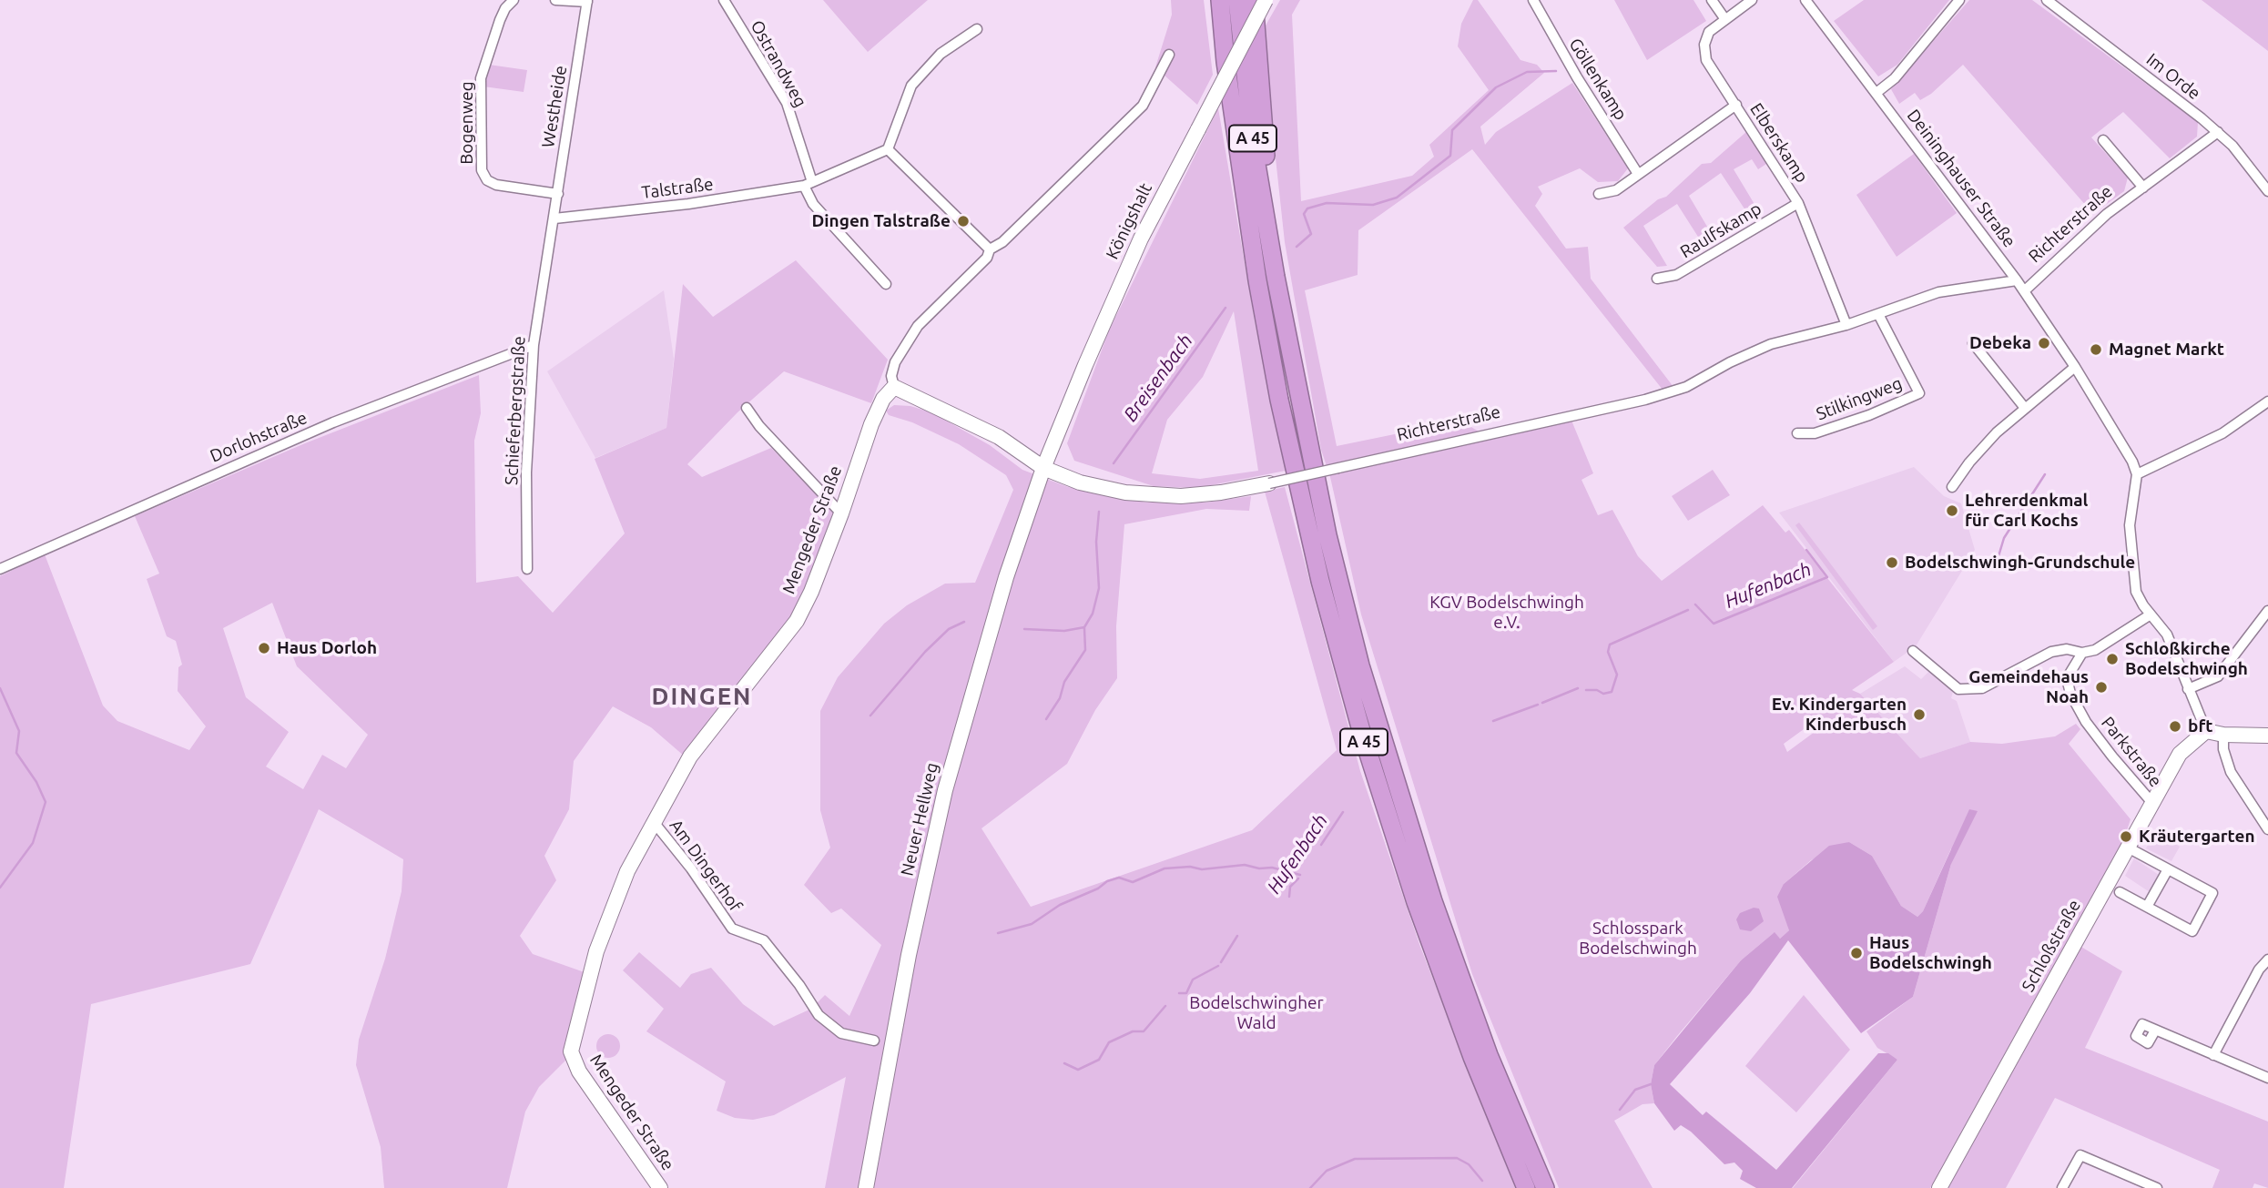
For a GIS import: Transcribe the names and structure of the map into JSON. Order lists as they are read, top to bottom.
{
  "streets": {
    "highway": ["A 45"],
    "street": [
      "Ostrandweg",
      "Im Orde",
      "Göllenkamp",
      "Westheide",
      "Bogenweg",
      "Elberskamp",
      "Deininghauser Straße",
      "Talstraße",
      "Königshalt",
      "Richterstraße",
      "Raulfskamp",
      "Stilkingweg",
      "Schieferbergstraße",
      "Dorlohstraße",
      "Mengeder Straße",
      "Parkstraße",
      "Neuer Hellweg",
      "Am Dingerhof",
      "Schloßstraße"
    ]
  },
  "crossings": [
    ["Ostrandweg", "Talstraße"],
    ["Im Orde", "Richterstraße"],
    ["Westheide", "Bogenweg"],
    ["Westheide", "Talstraße"],
    ["Westheide", "Schieferbergstraße"],
    ["Elberskamp", "Richterstraße"],
    ["Elberskamp", "Raulfskamp"],
    ["Deininghauser Straße", "Richterstraße"],
    ["Talstraße", "Schieferbergstraße"],
    ["Königshalt", "Richterstraße"],
    ["Königshalt", "Neuer Hellweg"],
    ["Richterstraße", "Stilkingweg"],
    ["Richterstraße", "Mengeder Straße"],
    ["Richterstraße", "Neuer Hellweg"],
    ["Schieferbergstraße", "Dorlohstraße"],
    ["Mengeder Straße", "Am Dingerhof"],
    ["Parkstraße", "Schloßstraße"]
  ],
  "districts": ["DINGEN"],
  "water": ["Breisenbach", "Hufenbach"],
  "parks": ["KGV Bodelschwingh e.V.", "Schlosspark Bodelschwingh", "Bodelschwingher Wald"],
  "places": [
    "Dingen Talstraße",
    "Debeka",
    "Magnet Markt",
    "Lehrerdenkmal für Carl Kochs",
    "Bodelschwingh-Grundschule",
    "Haus Dorloh",
    "Schloßkirche Bodelschwingh",
    "Gemeindehaus Noah",
    "Ev. Kindergarten Kinderbusch",
    "bft",
    "Kräutergarten",
    "Haus Bodelschwingh"
  ]
}
